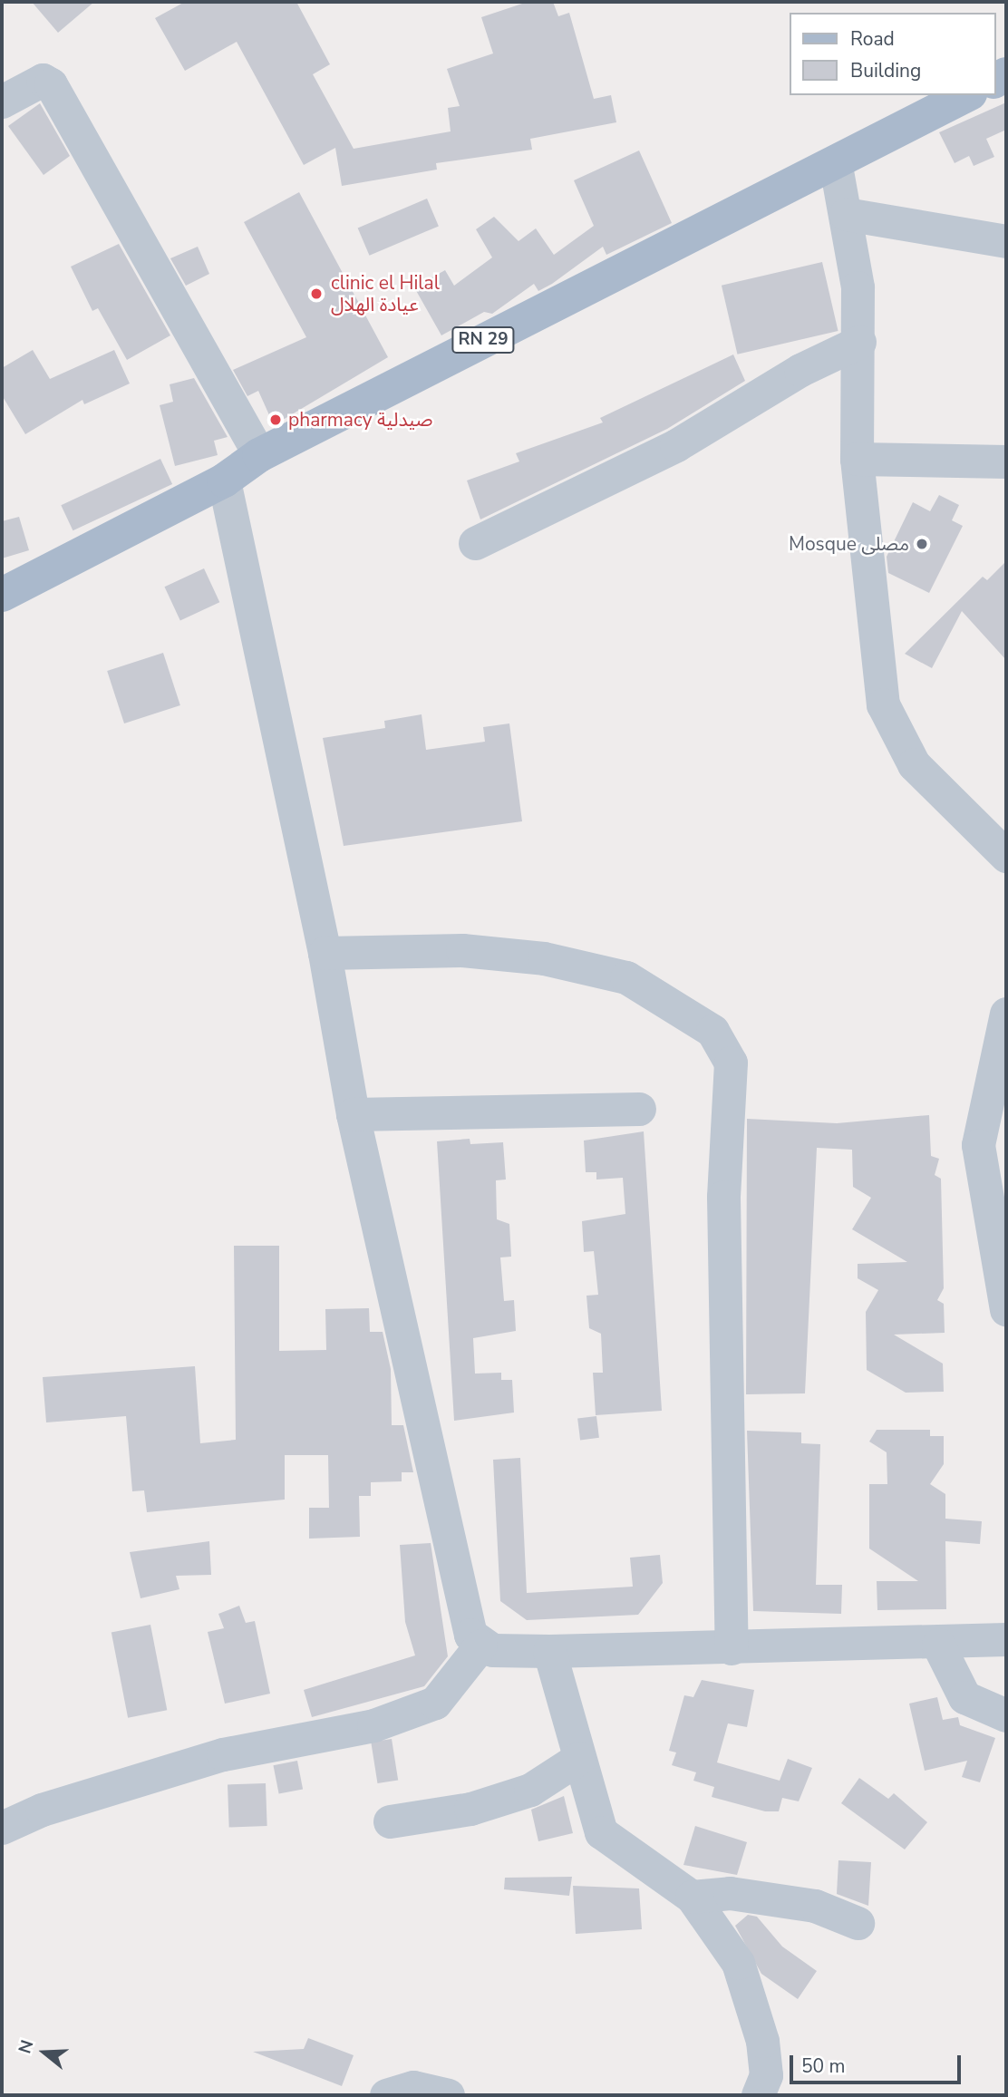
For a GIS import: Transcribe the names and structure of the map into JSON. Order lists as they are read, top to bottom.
{
  "streets": {
    "main road": ["RN 29"]
  },
  "places": ["clinic el Hilal عيادة الهلال", "pharmacy صيدلية", "Mosque مصلى"],
  "legend": ["Road", "Building"],
  "scale_bar": "50 m",
  "north": "left"
}
